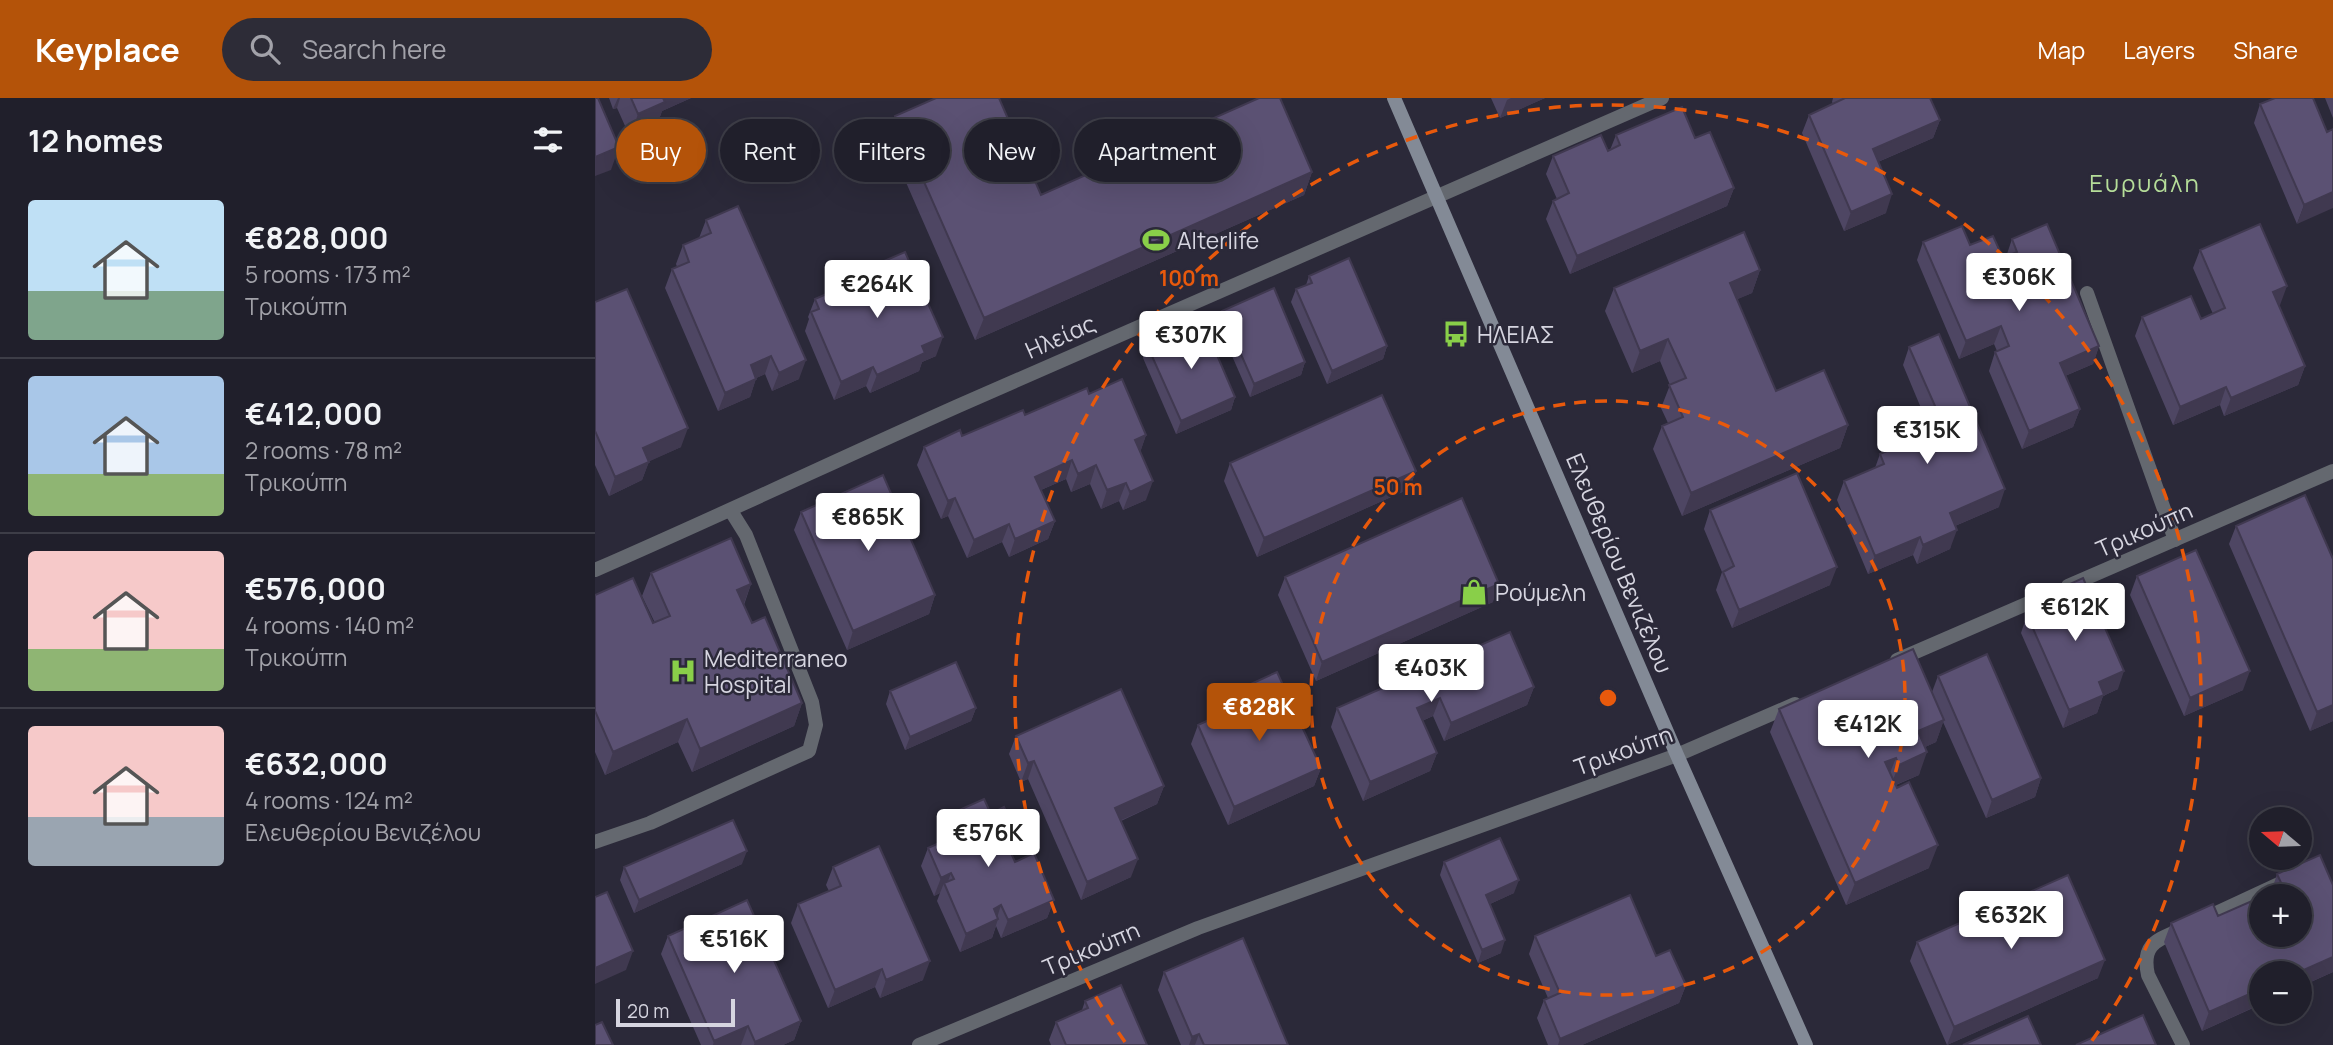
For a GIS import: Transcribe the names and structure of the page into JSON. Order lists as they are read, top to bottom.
{
  "streets": {
    "street": ["Ηλείας", "Τρικούπη", "Ελευθερίου Βενιζέλου"]
  },
  "crossings": [
    ["Ηλείας", "Ελευθερίου Βενιζέλου"],
    ["Τρικούπη", "Ελευθερίου Βενιζέλου"]
  ],
  "districts": ["Ευρυάλη"],
  "places": {
    "sports": ["Alterlife"],
    "bus stop": ["ΗΛΕΙΑΣ"],
    "shop": ["Ρούμελη"],
    "hospital": ["Mediterraneo Hospital"]
  },
  "scale_bar": "20 m",
  "north": "left",
  "page": {
    "header": "Keyplace",
    "search": "Search here",
    "nav": ["Map", "Layers", "Share"],
    "heading": "12 homes",
    "chip": [
      "Buy",
      "Rent",
      "Filters",
      "New",
      "Apartment"
    ],
    "list": [
      {
        "name": "€828,000",
        "note": "5 rooms · 173 m² · Τρικούπη"
      },
      {
        "name": "€412,000",
        "note": "2 rooms · 78 m² · Τρικούπη"
      },
      {
        "name": "€576,000",
        "note": "4 rooms · 140 m² · Τρικούπη"
      },
      {
        "name": "€632,000",
        "note": "4 rooms · 124 m² · Ελευθερίου Βενιζέλου"
      }
    ],
    "price": [
      "€306K",
      "€264K",
      "€307K",
      "€315K",
      "€865K",
      "€612K",
      "€403K",
      "€828K",
      "€412K",
      "€576K",
      "€632K",
      "€516K"
    ],
    "map_buttons": ["+", "−"],
    "scale": "20 m"
  },
  "rings": ["100 m", "50 m"]
}
